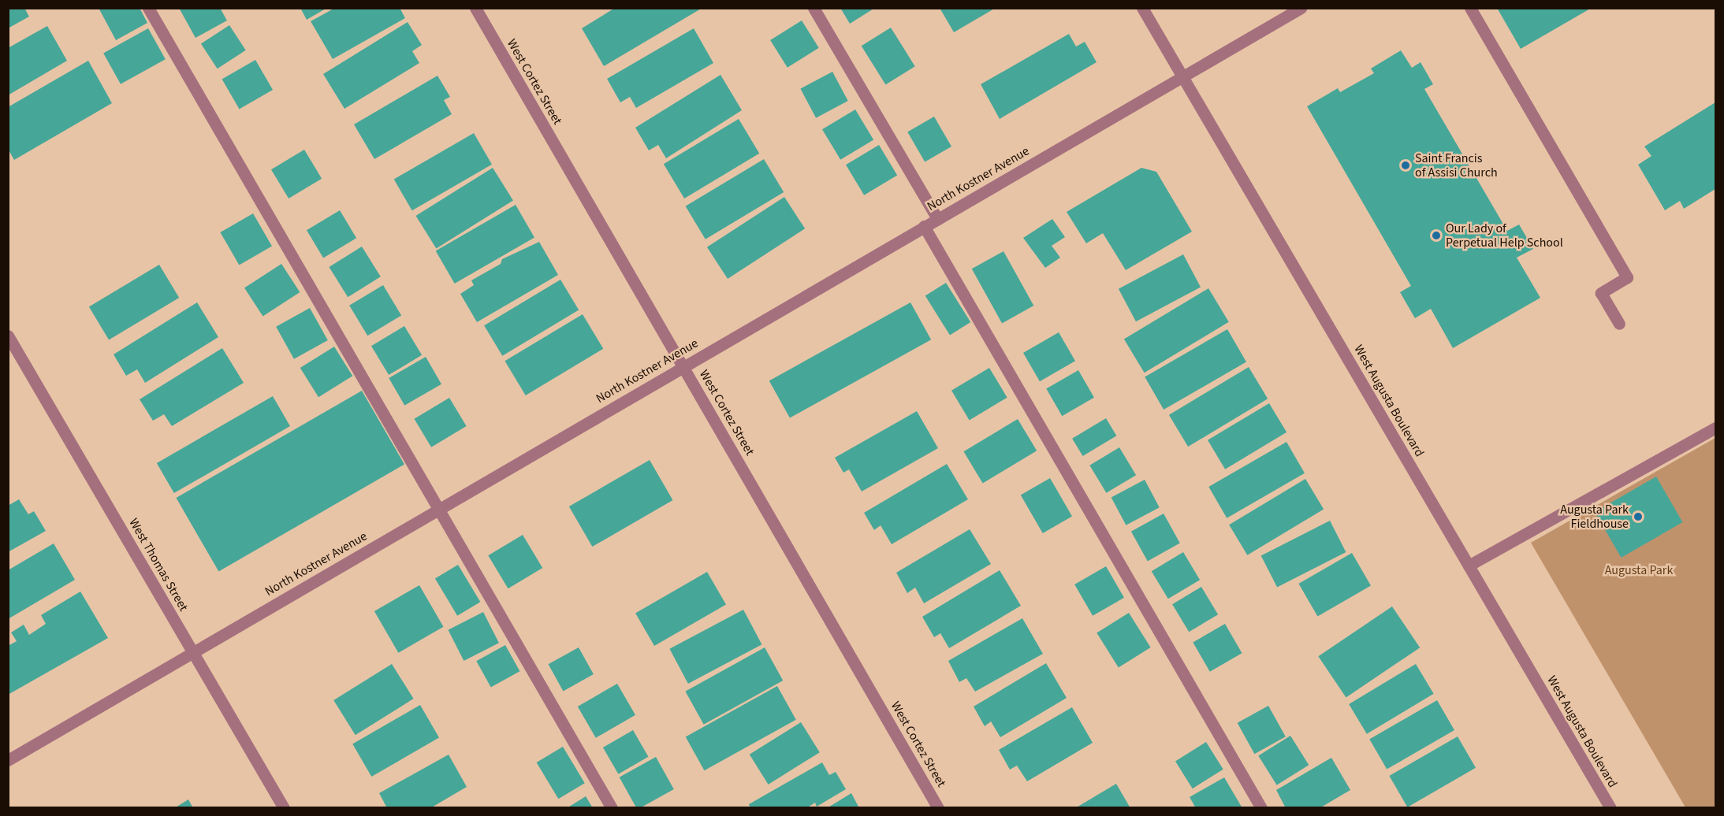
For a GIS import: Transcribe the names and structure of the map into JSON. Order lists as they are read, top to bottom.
{
  "streets": {
    "street": [
      "West Cortez Street",
      "North Kostner Avenue",
      "West Augusta Boulevard",
      "West Thomas Street"
    ]
  },
  "crossings": [
    ["West Cortez Street", "North Kostner Avenue"],
    ["North Kostner Avenue", "West Augusta Boulevard"],
    ["North Kostner Avenue", "West Thomas Street"]
  ],
  "parks": ["Augusta Park"],
  "places": ["Saint Francis of Assisi Church", "Our Lady of Perpetual Help School", "Augusta Park Fieldhouse"]
}
